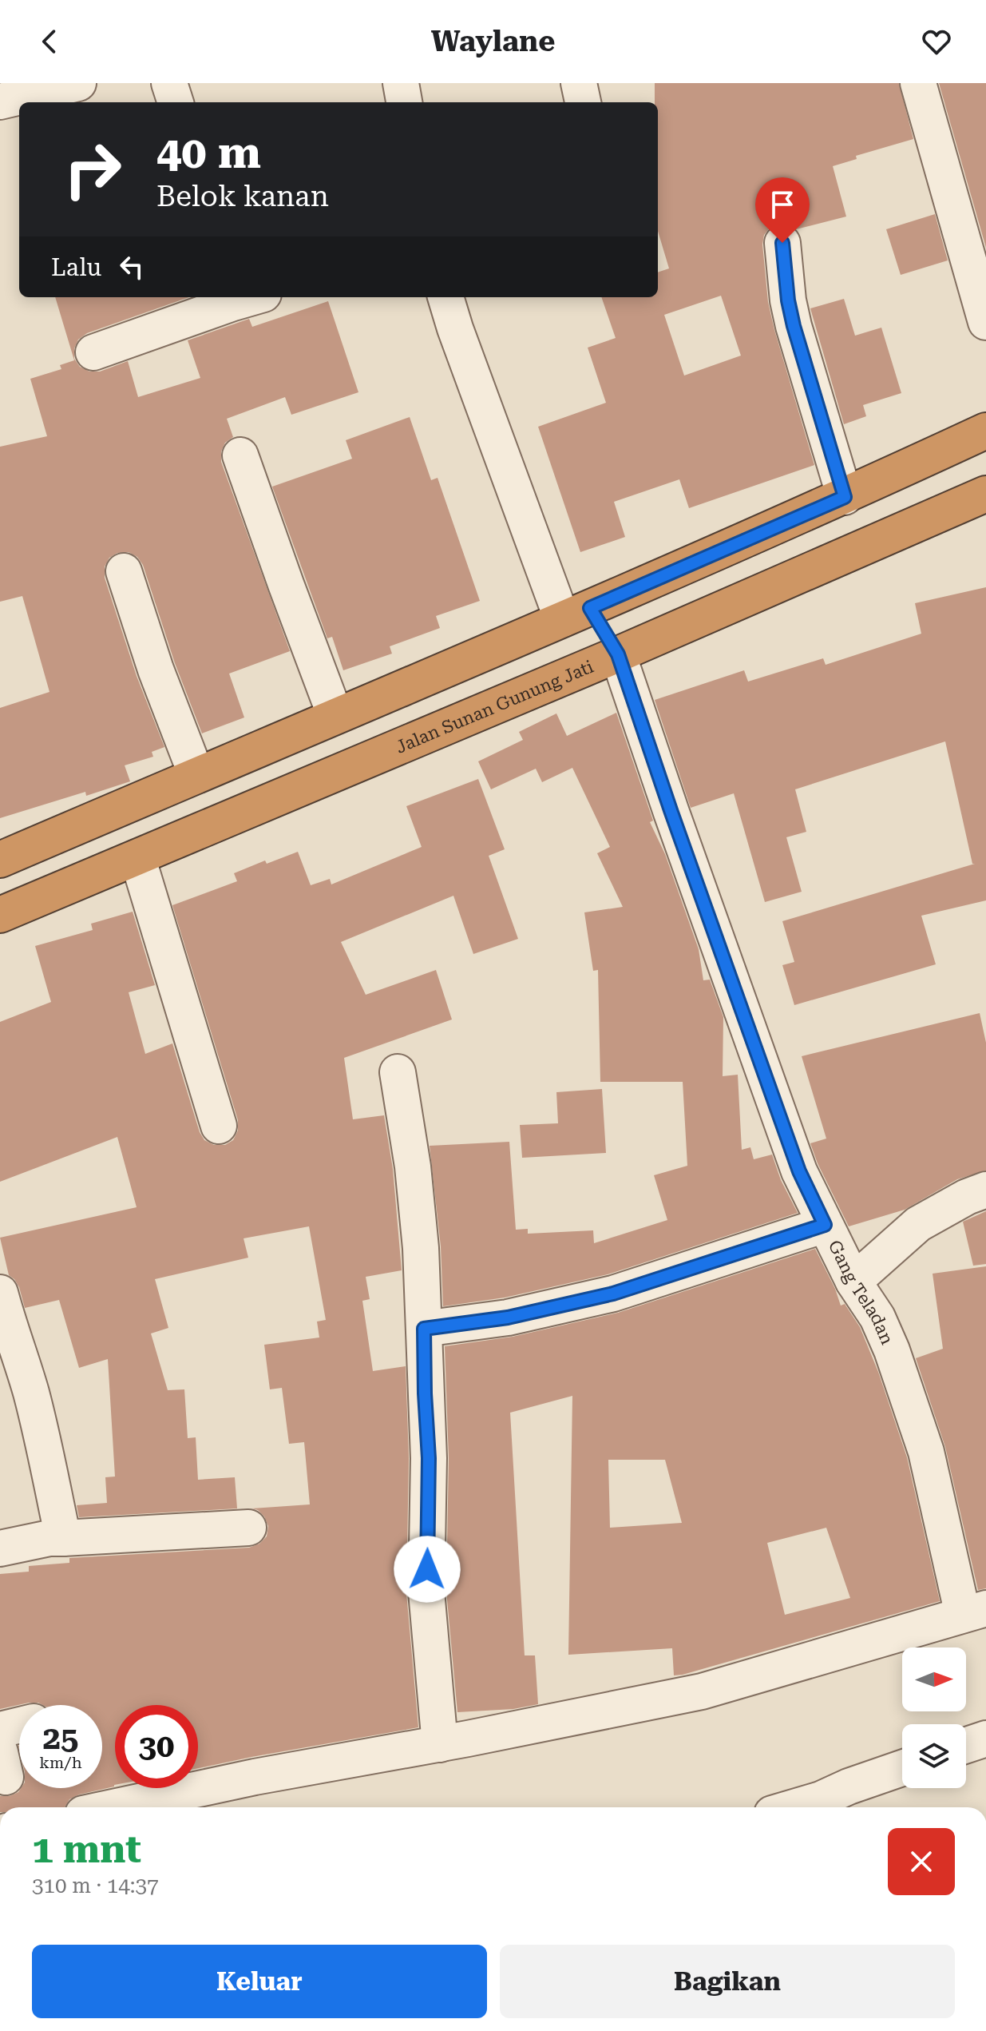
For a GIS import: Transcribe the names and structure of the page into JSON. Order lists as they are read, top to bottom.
{
  "streets": {
    "highway": ["Jalan Sunan Gunung Jati"],
    "street": ["Gang Teladan"]
  },
  "crossings": [
    ["Jalan Sunan Gunung Jati", "Gang Teladan"]
  ],
  "north": "right",
  "page": {
    "header": "Waylane",
    "turn": ["40 m", "Belok kanan"],
    "then": "Lalu",
    "speed": "25 km/h",
    "limit": "30",
    "heading": ["1 mnt", "310 m · 14:37"],
    "buttons": ["Keluar", "Bagikan"]
  }
}
